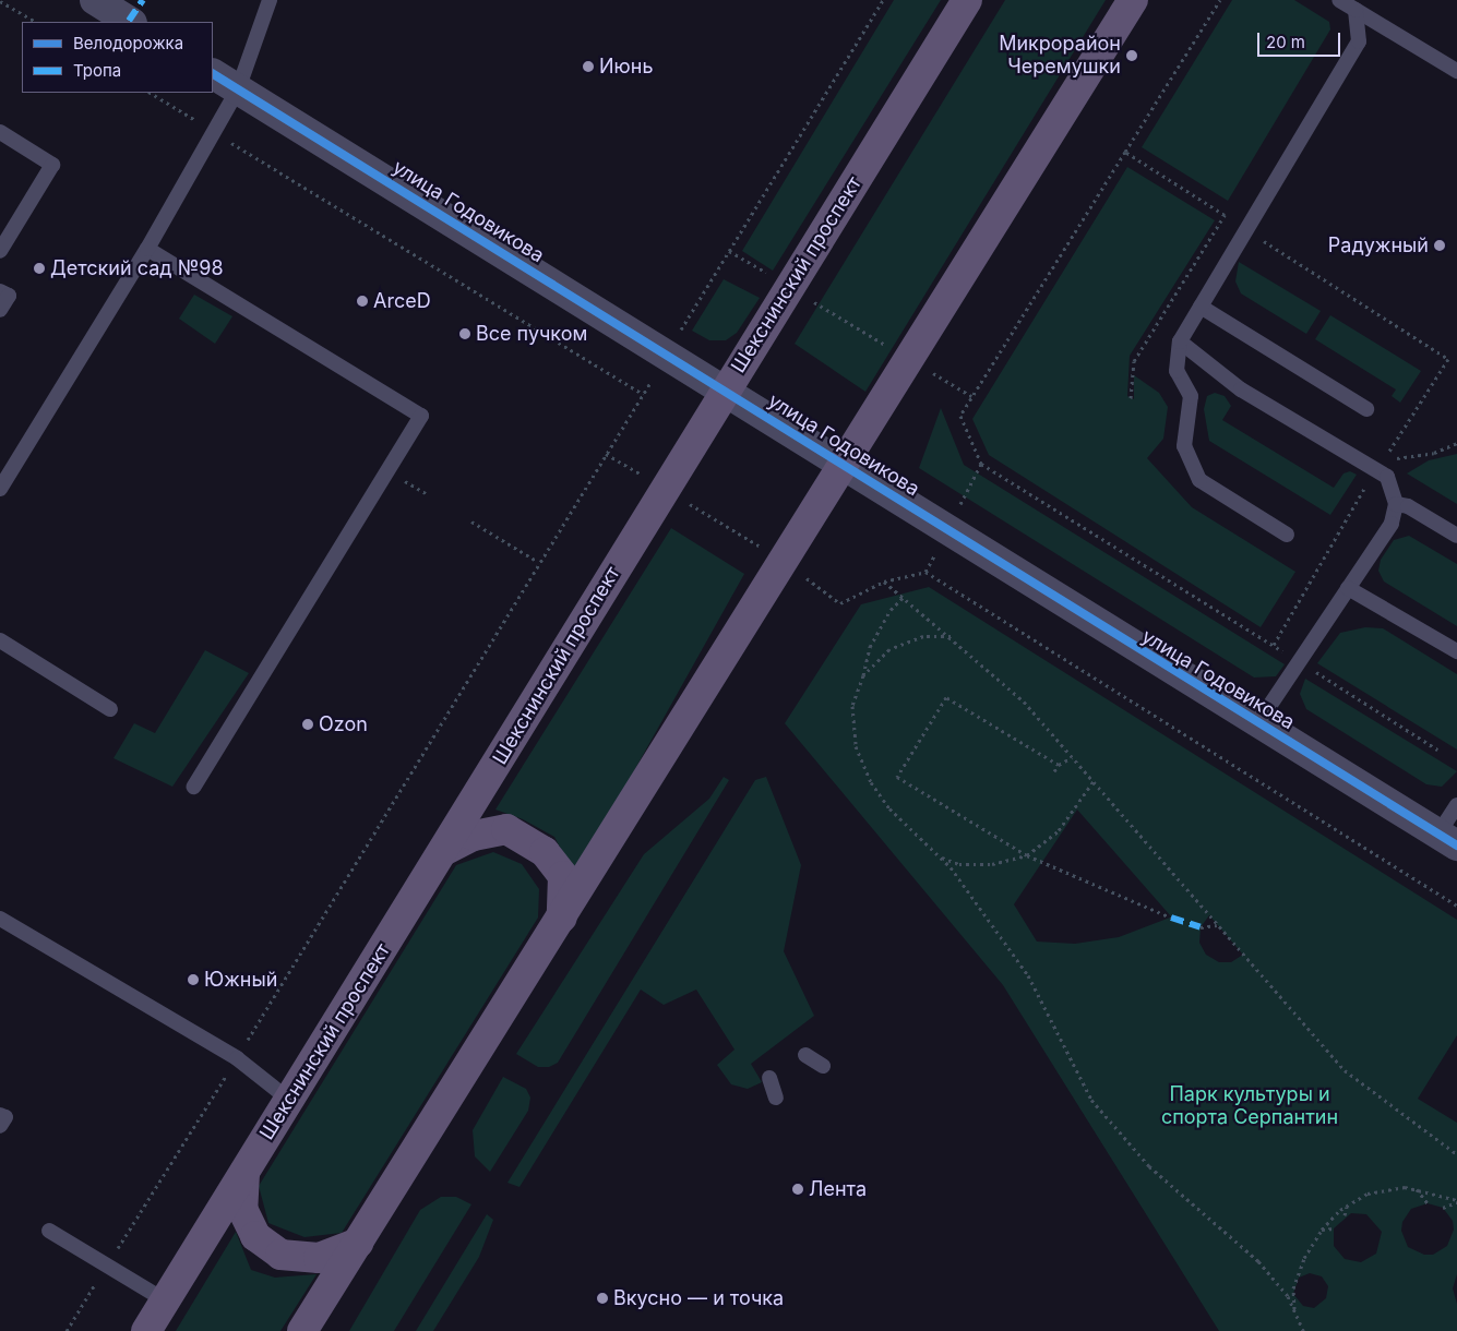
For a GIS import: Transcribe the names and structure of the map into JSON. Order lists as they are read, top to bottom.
{
  "streets": {
    "main road": ["Шекснинский проспект"],
    "street": ["улица Годовикова"]
  },
  "crossings": [
    ["улица Годовикова", "Шекснинский проспект"]
  ],
  "parks": ["Парк культуры и спорта Серпантин"],
  "places": [
    "Микрорайон Черемушки",
    "Июнь",
    "Радужный",
    "Детский сад №98",
    "ArceD",
    "Все пучком",
    "Ozon",
    "Южный",
    "Лента",
    "Вкусно — и точка"
  ],
  "legend": ["Велодорожка", "Тропа"],
  "scale_bar": "20 m"
}
